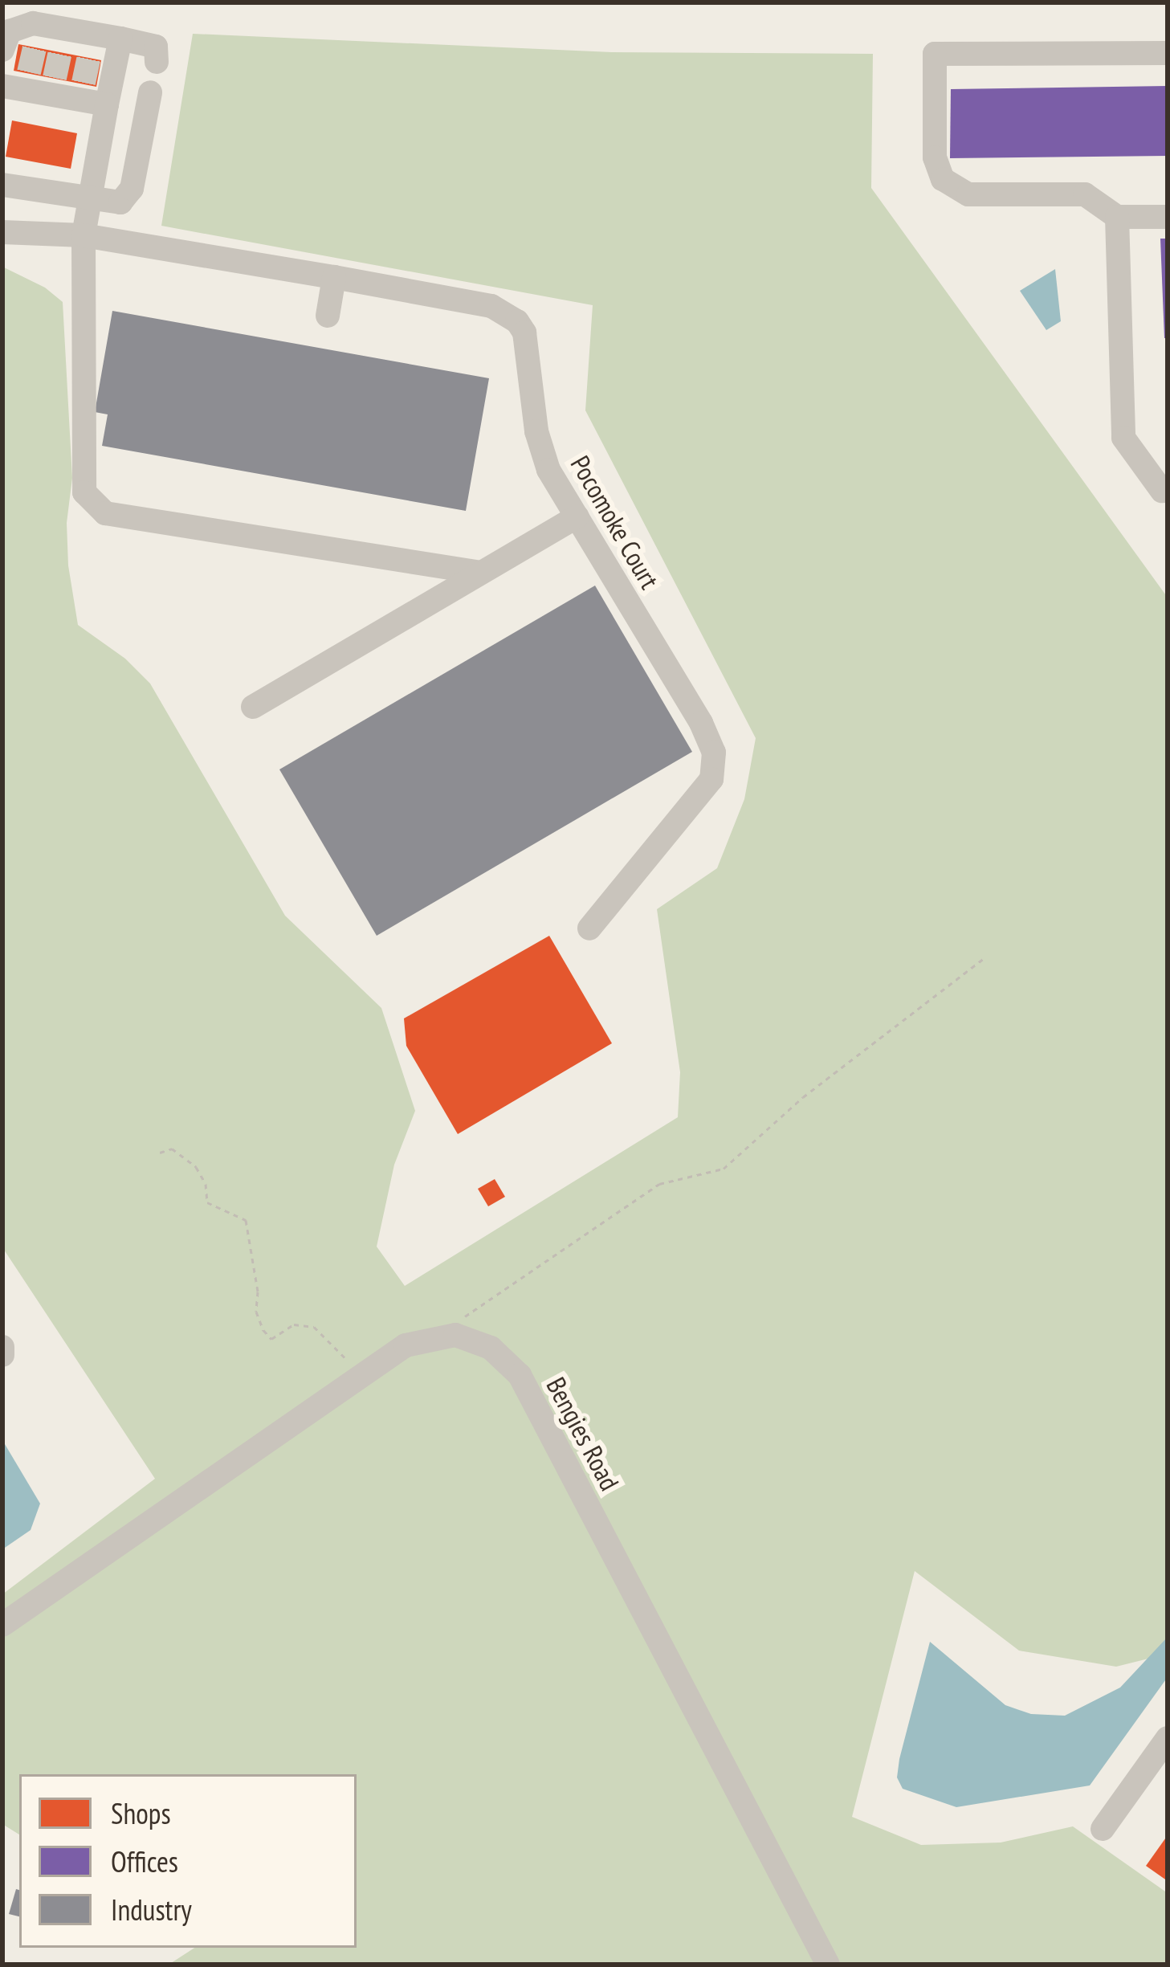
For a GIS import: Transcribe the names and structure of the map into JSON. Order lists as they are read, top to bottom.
{
  "streets": {
    "street": ["Pocomoke Court", "Bengies Road"]
  },
  "legend": ["Shops", "Offices", "Industry"]
}
